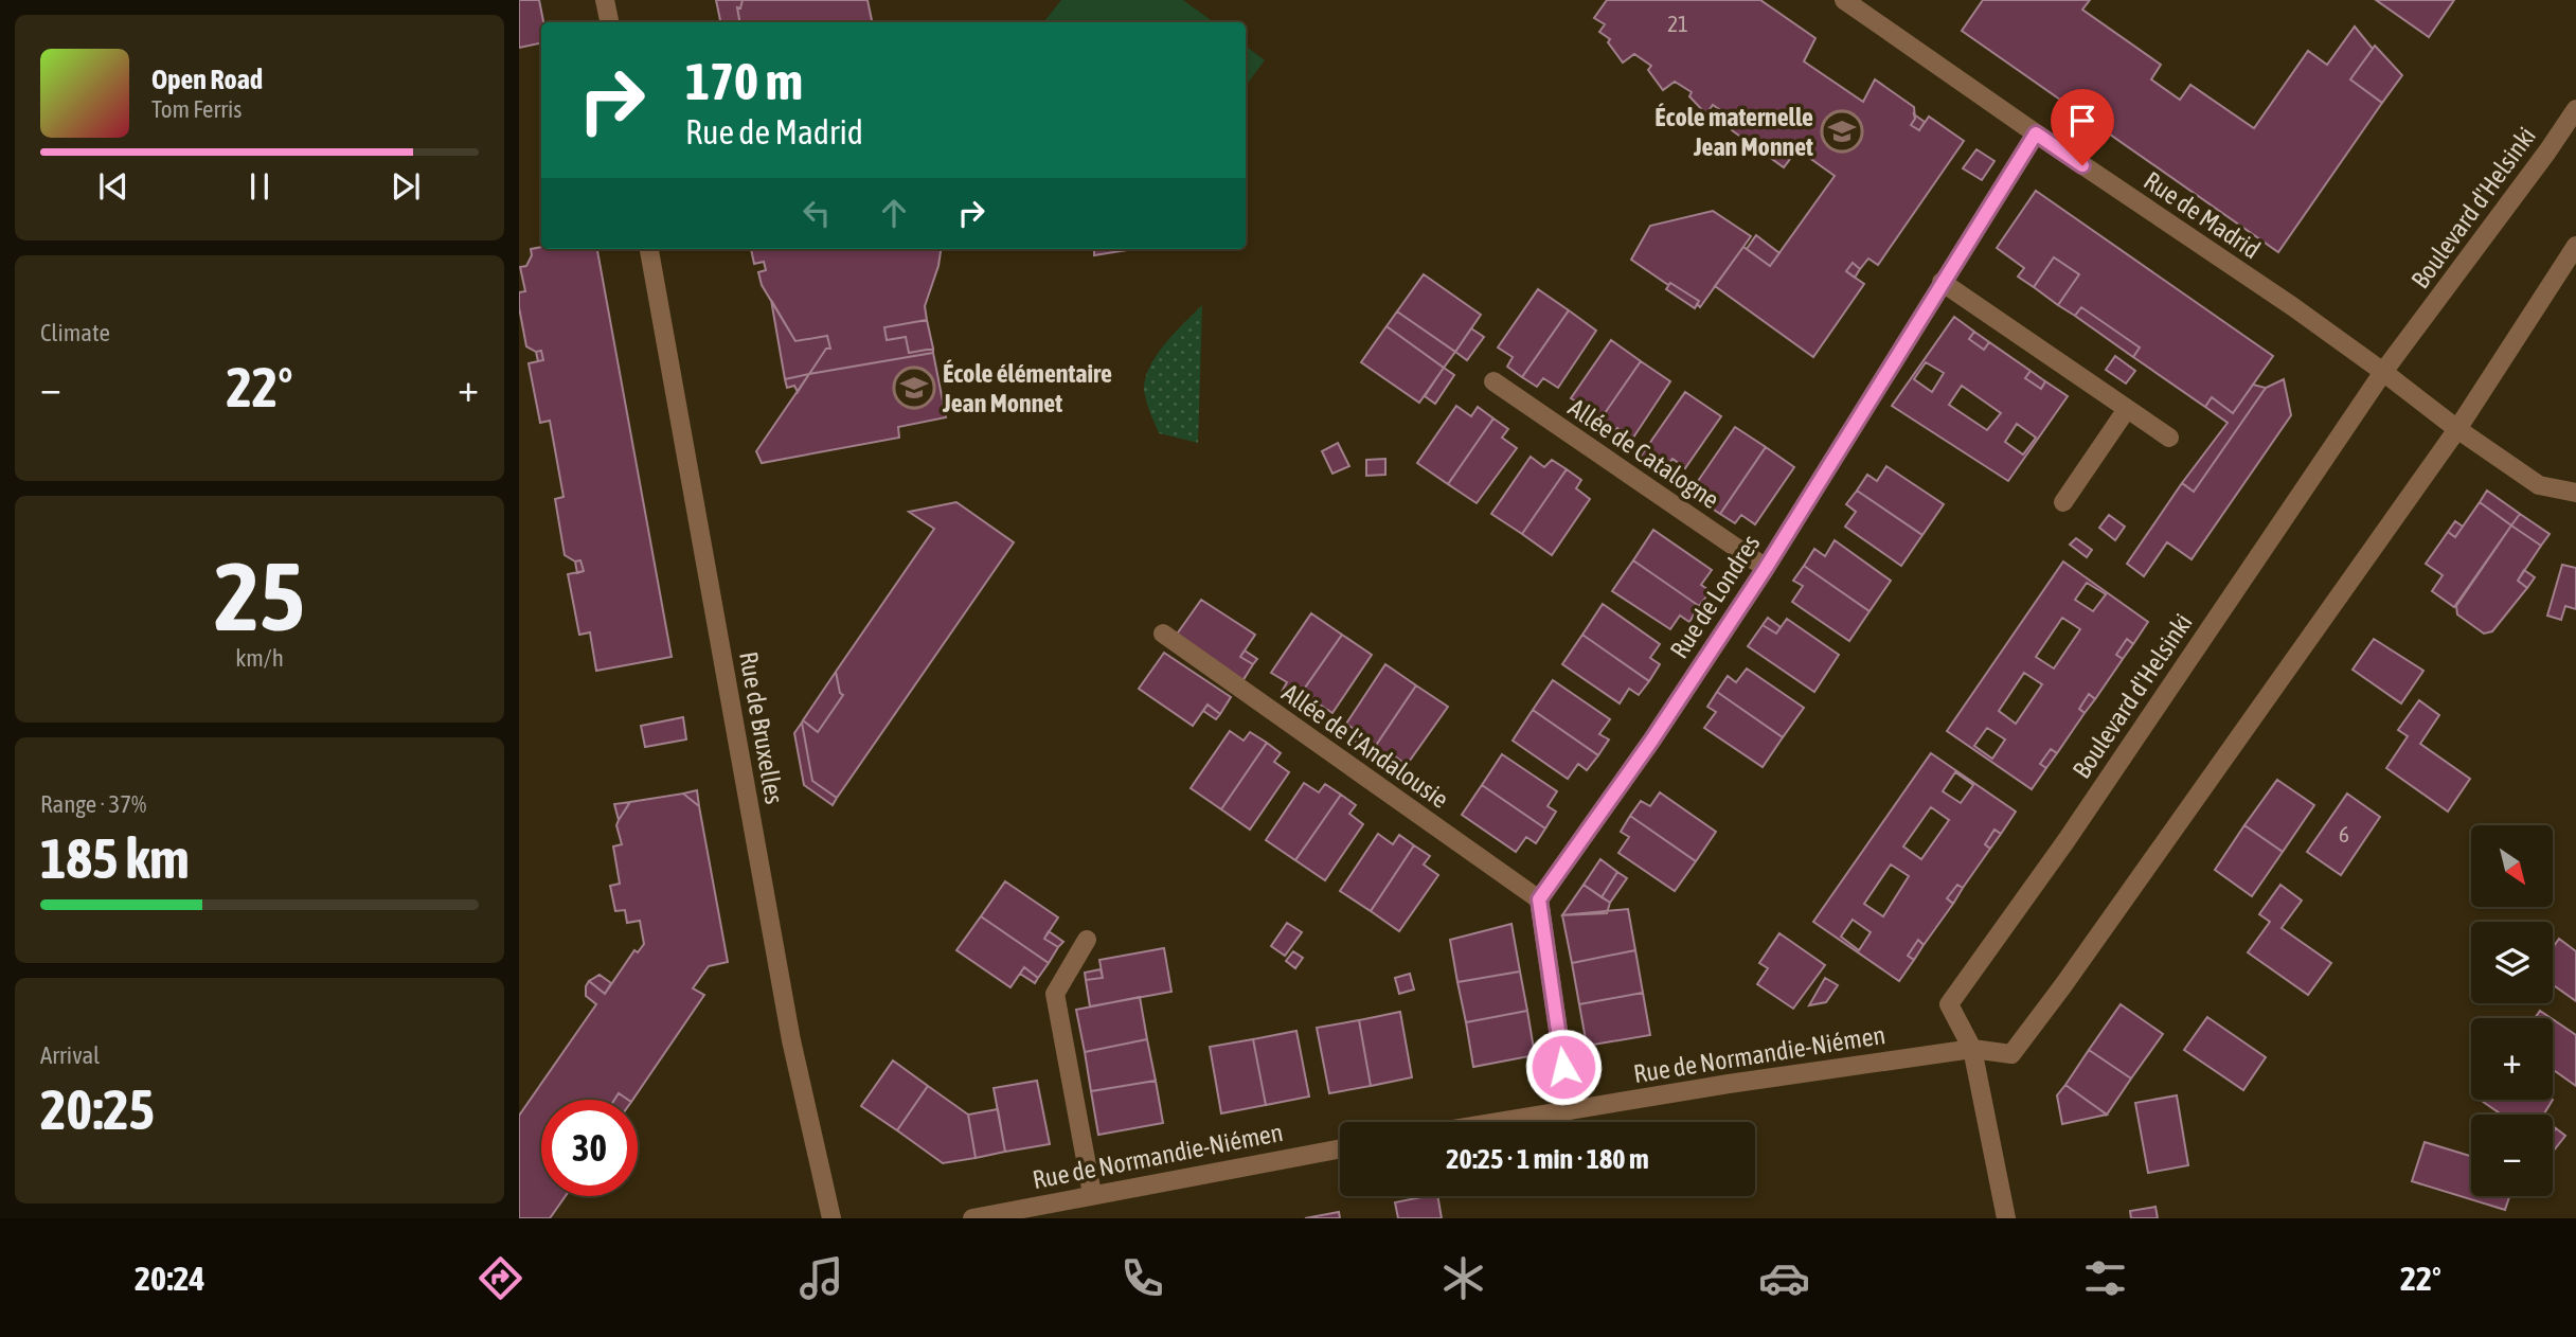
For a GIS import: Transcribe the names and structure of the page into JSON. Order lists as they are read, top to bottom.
{
  "streets": {
    "street": [
      "Boulevard d'Helsinki",
      "Rue de Madrid",
      "Allée de Catalogne",
      "Rue de Londres",
      "Rue de Bruxelles",
      "Allée de l'Andalousie",
      "Rue de Normandie-Niémen"
    ]
  },
  "crossings": [
    ["Boulevard d'Helsinki", "Rue de Madrid"],
    ["Boulevard d'Helsinki", "Rue de Normandie-Niémen"],
    ["Rue de Madrid", "Rue de Londres"],
    ["Allée de Catalogne", "Rue de Londres"],
    ["Rue de Londres", "Allée de l'Andalousie"]
  ],
  "places": {
    "school or university": ["École maternelle Jean Monnet", "École élémentaire Jean Monnet"]
  },
  "house_numbers": ["21", "6"],
  "north": "bottom right",
  "page": {
    "turn": ["170 m", "Rue de Madrid"],
    "song": ["Open Road", "Tom Ferris"],
    "tile": [
      "Climate",
      ["25", "km/h"],
      ["Range · 37%", "185 km"],
      ["Arrival", "20:25"]
    ],
    "heat": ["−", "22°", "+"],
    "map_buttons": ["+", "−"],
    "limit": "30",
    "trip": "20:25 · 1 min · 180 m",
    "tabs": ["20:24", "22°"]
  }
}
